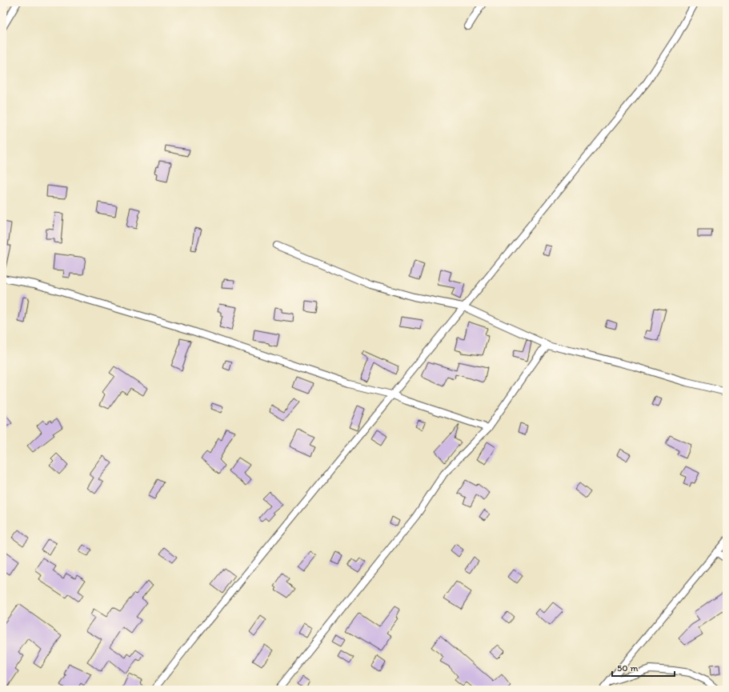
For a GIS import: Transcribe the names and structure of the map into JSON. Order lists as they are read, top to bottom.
{
  "scale_bar": "50 m"
}
